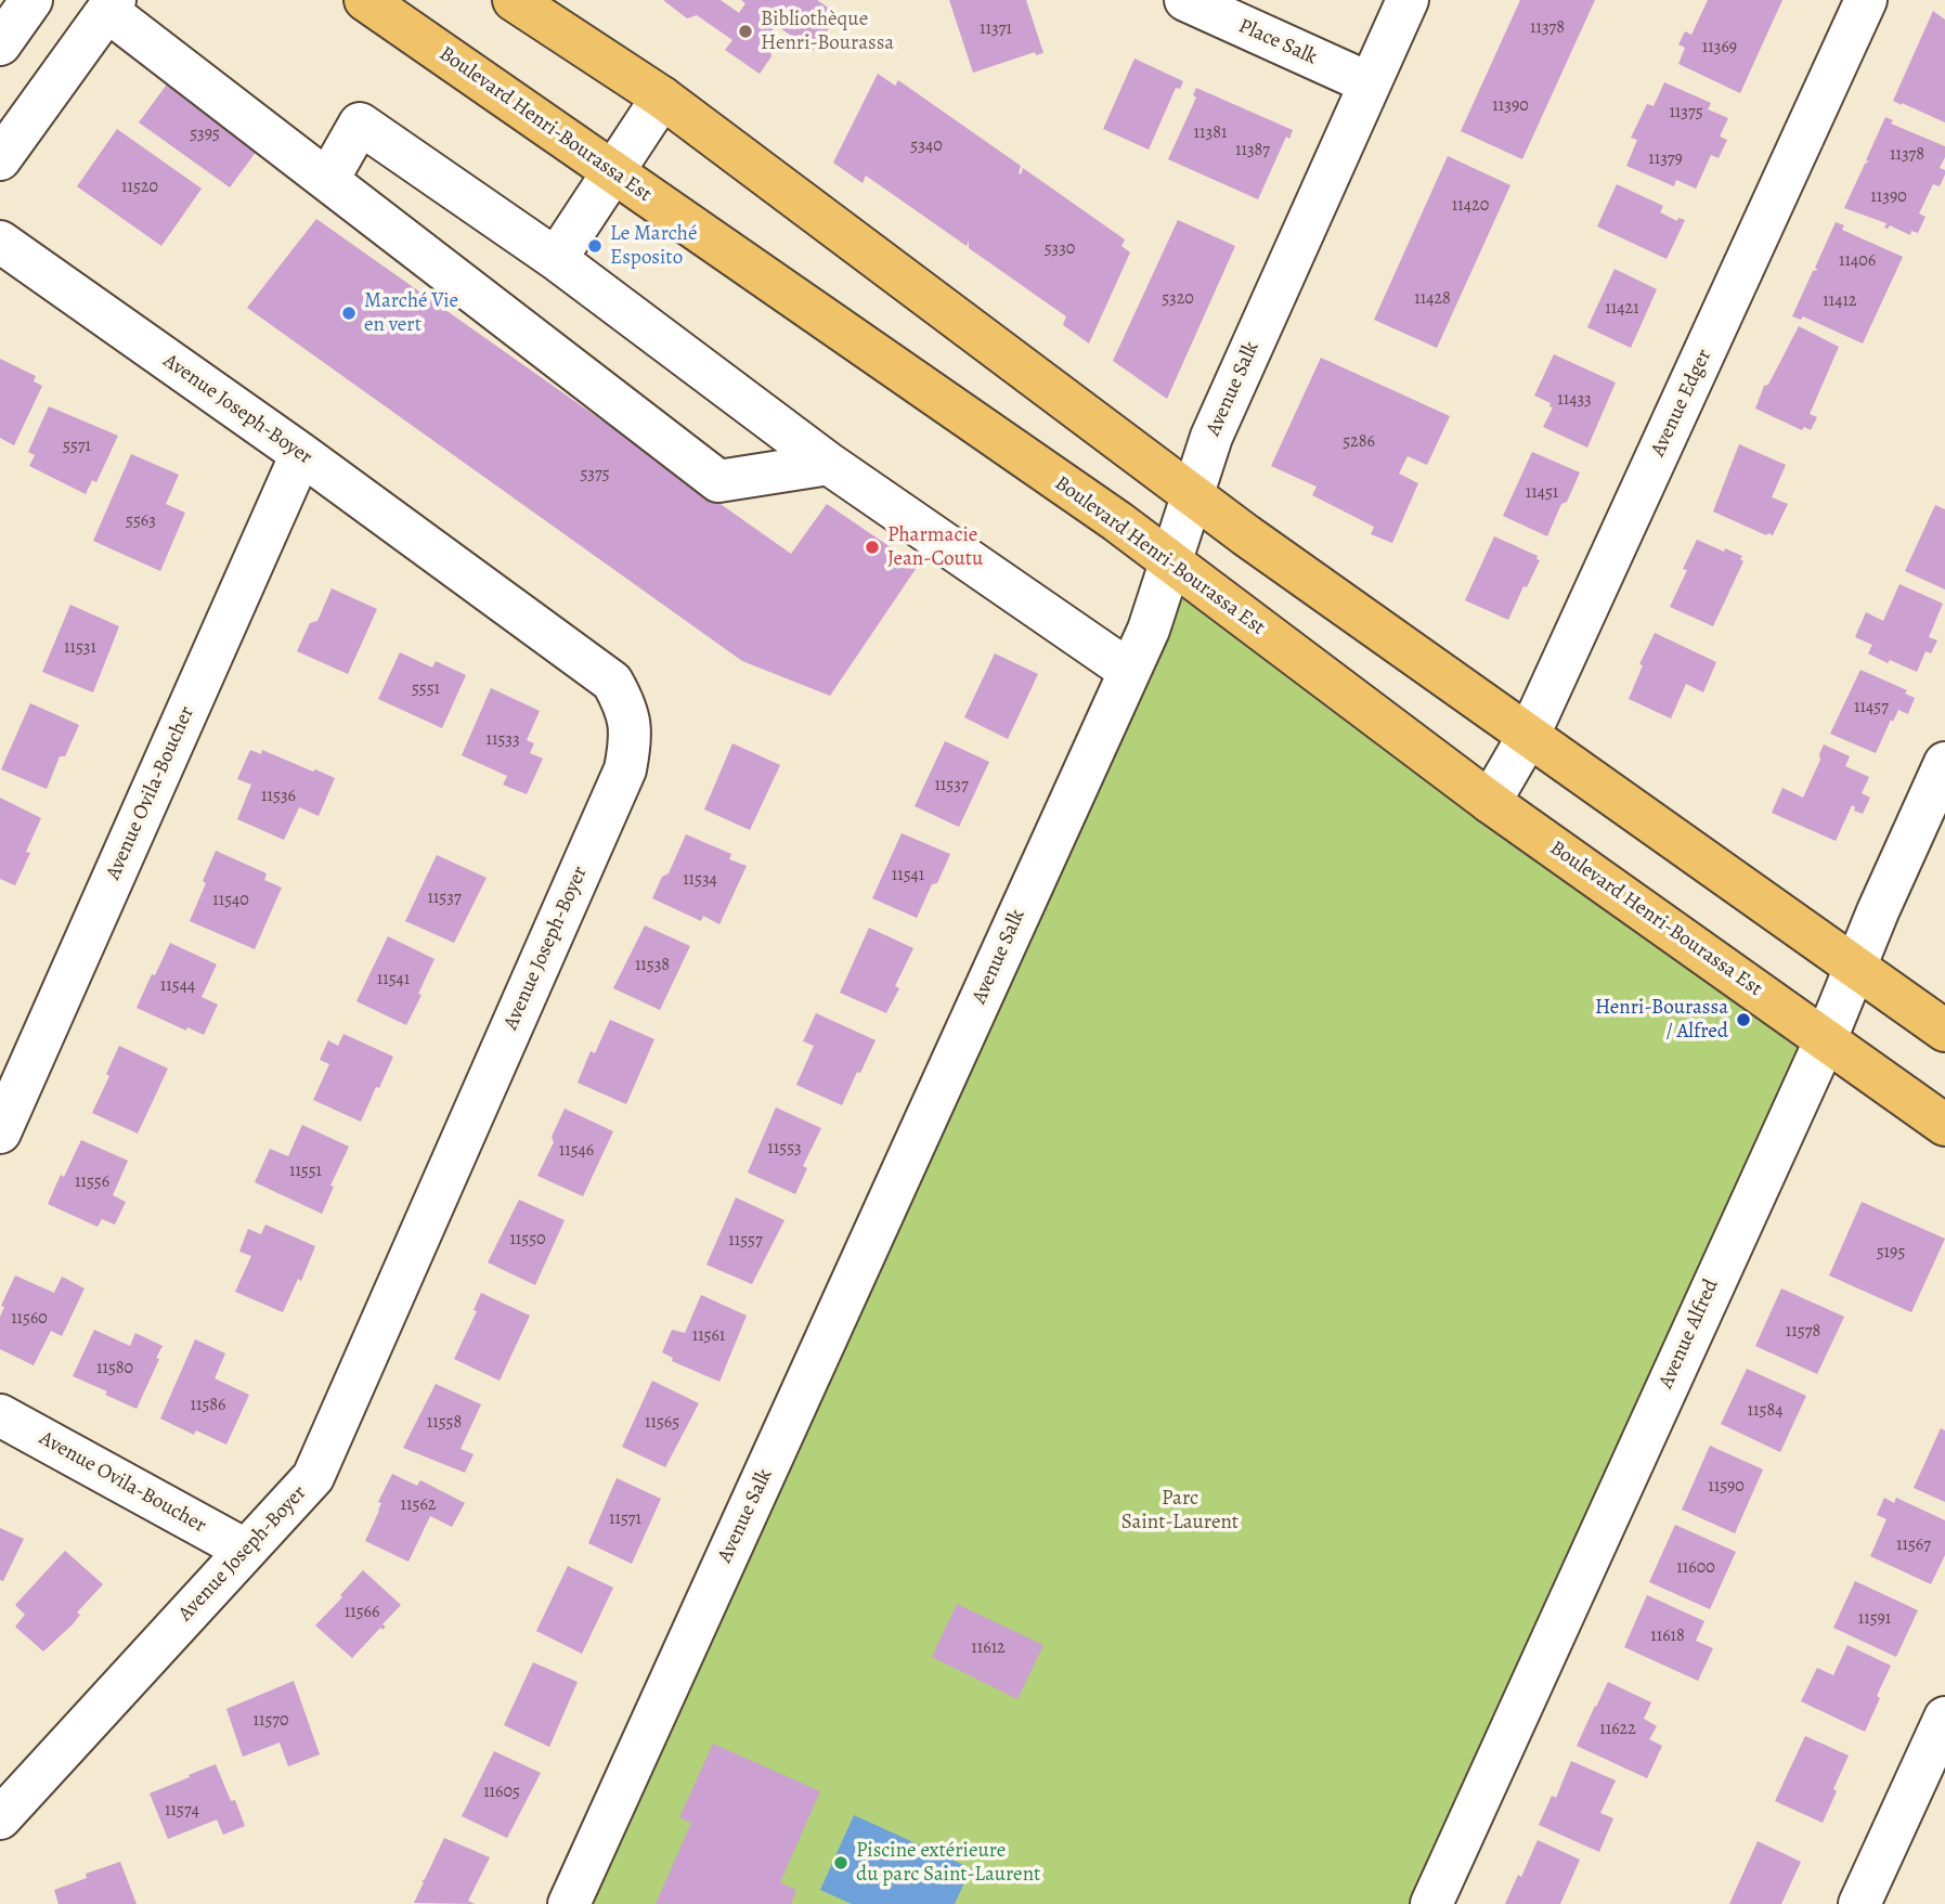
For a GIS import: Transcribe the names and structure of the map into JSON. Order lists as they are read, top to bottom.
{
  "streets": {
    "main road": ["Boulevard Henri-Bourassa Est"],
    "street": [
      "Place Salk",
      "Avenue Salk",
      "Avenue Edger",
      "Avenue Joseph-Boyer",
      "Avenue Ovila-Boucher",
      "Avenue Alfred"
    ]
  },
  "crossings": [
    ["Place Salk", "Avenue Salk"],
    ["Boulevard Henri-Bourassa Est", "Avenue Salk"],
    ["Boulevard Henri-Bourassa Est", "Avenue Edger"],
    ["Boulevard Henri-Bourassa Est", "Avenue Alfred"],
    ["Avenue Joseph-Boyer", "Avenue Ovila-Boucher"]
  ],
  "parks": ["Parc Saint-Laurent"],
  "places": [
    "Bibliothèque Henri-Bourassa",
    "Le Marché Esposito",
    "Marché Vie en vert",
    "Pharmacie Jean-Coutu",
    "Henri-Bourassa / Alfred",
    "Piscine extérieure du parc Saint-Laurent"
  ],
  "house_numbers": [
    "11378",
    "11371",
    "11369",
    "11390",
    "11375",
    "11381",
    "5395",
    "5340",
    "11387",
    "11378",
    "11379",
    "11520",
    "11390",
    "11420",
    "5330",
    "11406",
    "5320",
    "11428",
    "11412",
    "11421",
    "11433",
    "5286",
    "5571",
    "5375",
    "11451",
    "5563",
    "11531",
    "5551",
    "11457",
    "11533",
    "11537",
    "11536",
    "11541",
    "11534",
    "11537",
    "11540",
    "11538",
    "11541",
    "11544",
    "11553",
    "11546",
    "11551",
    "11556",
    "11550",
    "11557",
    "5195",
    "11560",
    "11578",
    "11561",
    "11580",
    "11586",
    "11584",
    "11558",
    "11565",
    "11590",
    "11562",
    "11571",
    "11567",
    "11600",
    "11566",
    "11591",
    "11618",
    "11612",
    "11570",
    "11622",
    "11605",
    "11574"
  ]
}
